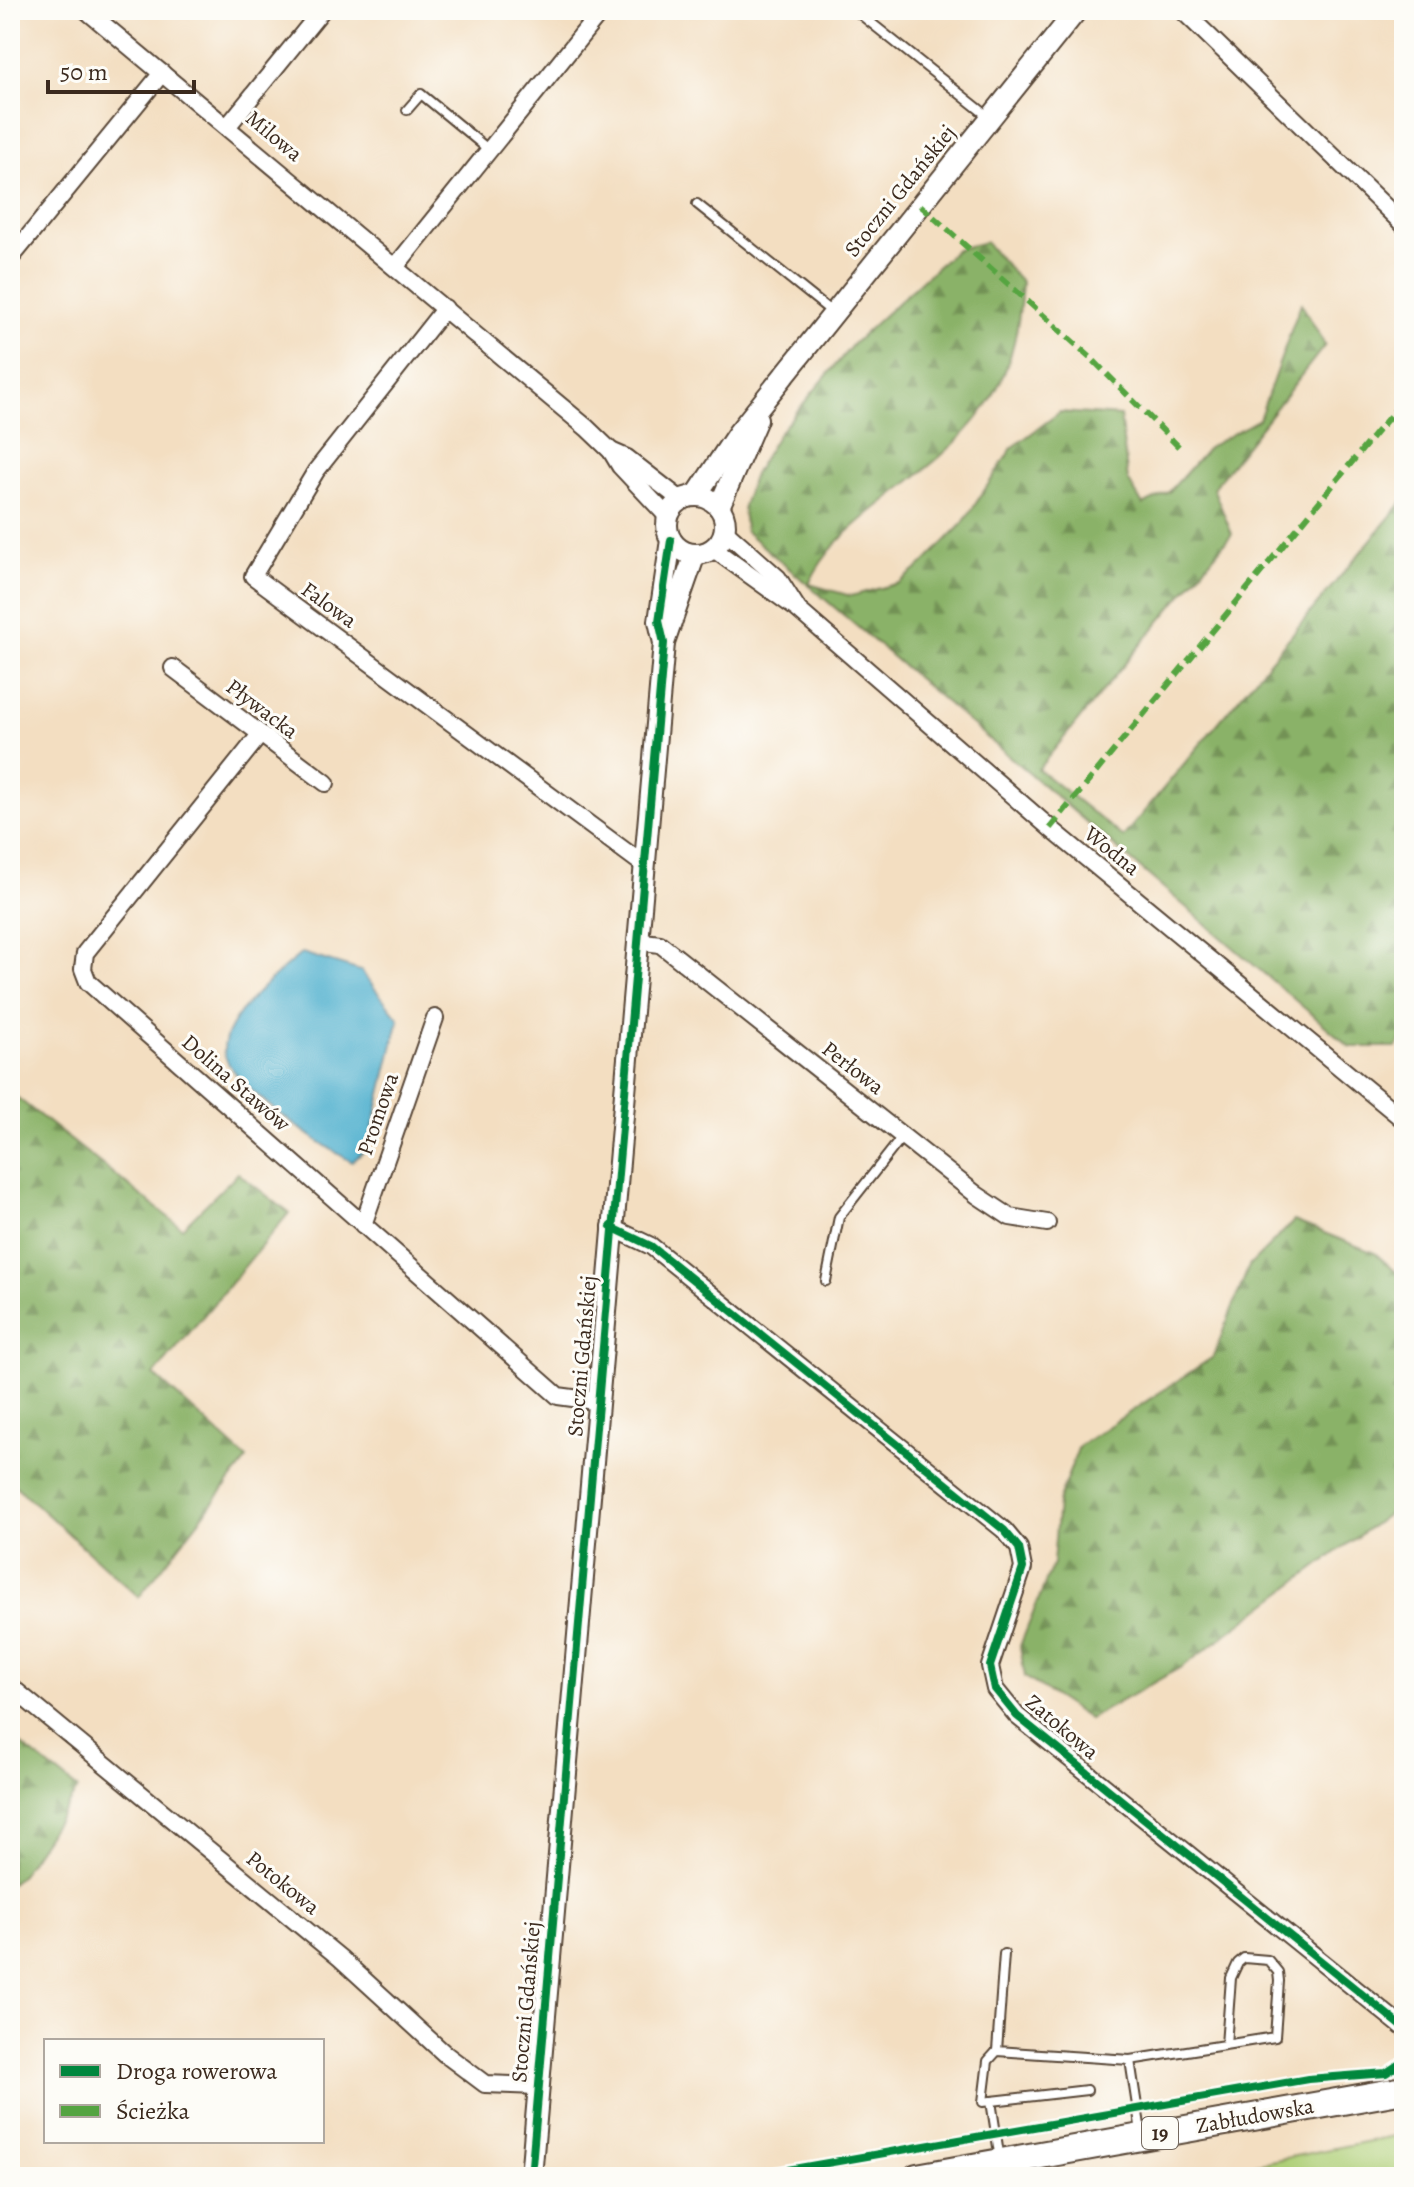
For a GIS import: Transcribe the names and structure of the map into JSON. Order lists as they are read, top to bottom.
{
  "streets": {
    "highway": ["Zabłudowska", "19"],
    "street": [
      "Milowa",
      "Stoczni Gdańskiej",
      "Falowa",
      "Pływacka",
      "Wodna",
      "Perłowa",
      "Dolina Stawów",
      "Promowa",
      "Zatokowa",
      "Potokowa"
    ]
  },
  "crossings": [
    ["Milowa", "Stoczni Gdańskiej"],
    ["Milowa", "Falowa"],
    ["Milowa", "Wodna"],
    ["Stoczni Gdańskiej", "Falowa"],
    ["Stoczni Gdańskiej", "Wodna"],
    ["Stoczni Gdańskiej", "Perłowa"],
    ["Stoczni Gdańskiej", "Dolina Stawów"],
    ["Stoczni Gdańskiej", "Zatokowa"],
    ["Stoczni Gdańskiej", "Potokowa"],
    ["Pływacka", "Dolina Stawów"],
    ["Dolina Stawów", "Promowa"]
  ],
  "legend": ["Droga rowerowa", "Ścieżka"],
  "scale_bar": "50 m"
}
